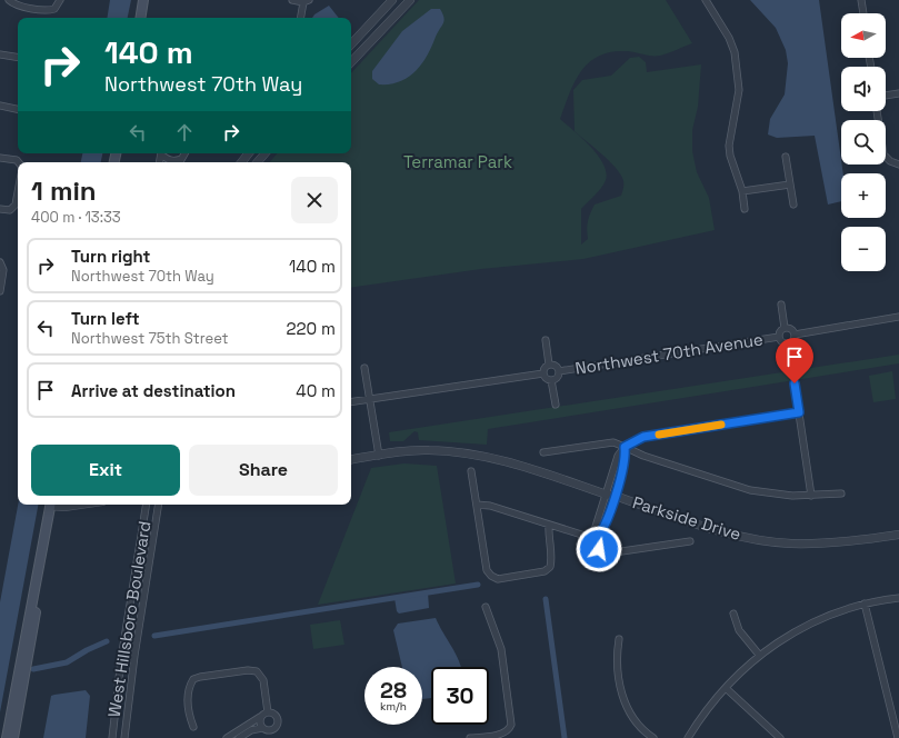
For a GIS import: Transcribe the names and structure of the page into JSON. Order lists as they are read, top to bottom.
{
  "streets": {
    "street": ["Northwest 70th Avenue", "Parkside Drive", "West Hillsboro Boulevard"]
  },
  "parks": ["Terramar Park"],
  "north": "left",
  "page": {
    "map_buttons": ["+", "−"],
    "turn": ["140 m", "Northwest 70th Way"],
    "heading": ["1 min", "400 m · 13:33"],
    "list": [
      {
        "name": "Turn right",
        "note": "Northwest 70th Way",
        "value": "140 m"
      },
      {
        "name": "Turn left",
        "note": "Northwest 75th Street",
        "value": "220 m"
      },
      {
        "name": "Arrive at destination",
        "value": "40 m"
      }
    ],
    "buttons": ["Exit", "Share"],
    "speed": "28 km/h",
    "limit": "30"
  }
}
